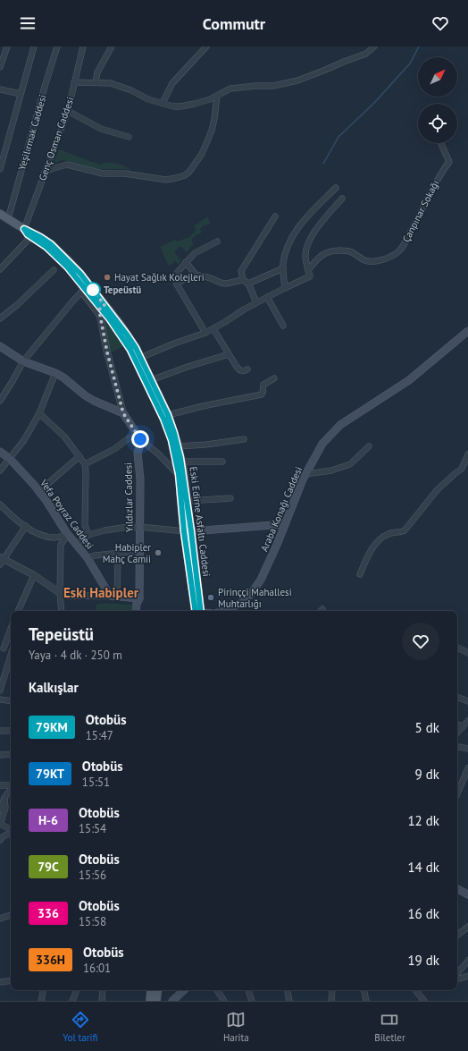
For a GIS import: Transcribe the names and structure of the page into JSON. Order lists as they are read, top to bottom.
{
  "streets": {
    "main road": [
      "Yıldızlar Caddesi",
      "Araba Konağı Caddesi",
      "Vefa Poyraz Caddesi",
      "Eski Edirne Asfaltı Caddesi"
    ],
    "street": ["Yeşilırmak Caddesi", "Genç Osman Caddesi", "Çanpınar Sokağı"]
  },
  "crossings": [
    ["Yeşilırmak Caddesi", "Eski Edirne Asfaltı Caddesi"],
    ["Genç Osman Caddesi", "Eski Edirne Asfaltı Caddesi"]
  ],
  "districts": ["Eski Habipler"],
  "places": [
    "Hayat Sağlık Kolejleri",
    "Tepeüstü",
    "Habipler Mahç Camii",
    "Pirinççi Mahallesi Muhtarlığı"
  ],
  "lines": ["bus line 79KM"],
  "north": "top right",
  "page": {
    "header": "Commutr",
    "heading": [
      ["Tepeüstü", "Yaya · 4 dk · 250 m"],
      "Kalkışlar"
    ],
    "list": [
      {
        "mark": "79KM",
        "name": "Otobüs",
        "note": "15:47",
        "value": "5 dk"
      },
      {
        "mark": "79KT",
        "name": "Otobüs",
        "note": "15:51",
        "value": "9 dk"
      },
      {
        "mark": "H-6",
        "name": "Otobüs",
        "note": "15:54",
        "value": "12 dk"
      },
      {
        "mark": "79C",
        "name": "Otobüs",
        "note": "15:56",
        "value": "14 dk"
      },
      {
        "mark": "336",
        "name": "Otobüs",
        "note": "15:58",
        "value": "16 dk"
      },
      {
        "mark": "336H",
        "name": "Otobüs",
        "note": "16:01",
        "value": "19 dk"
      }
    ],
    "tabs": ["Yol tarifi", "Harita", "Biletler"]
  }
}
